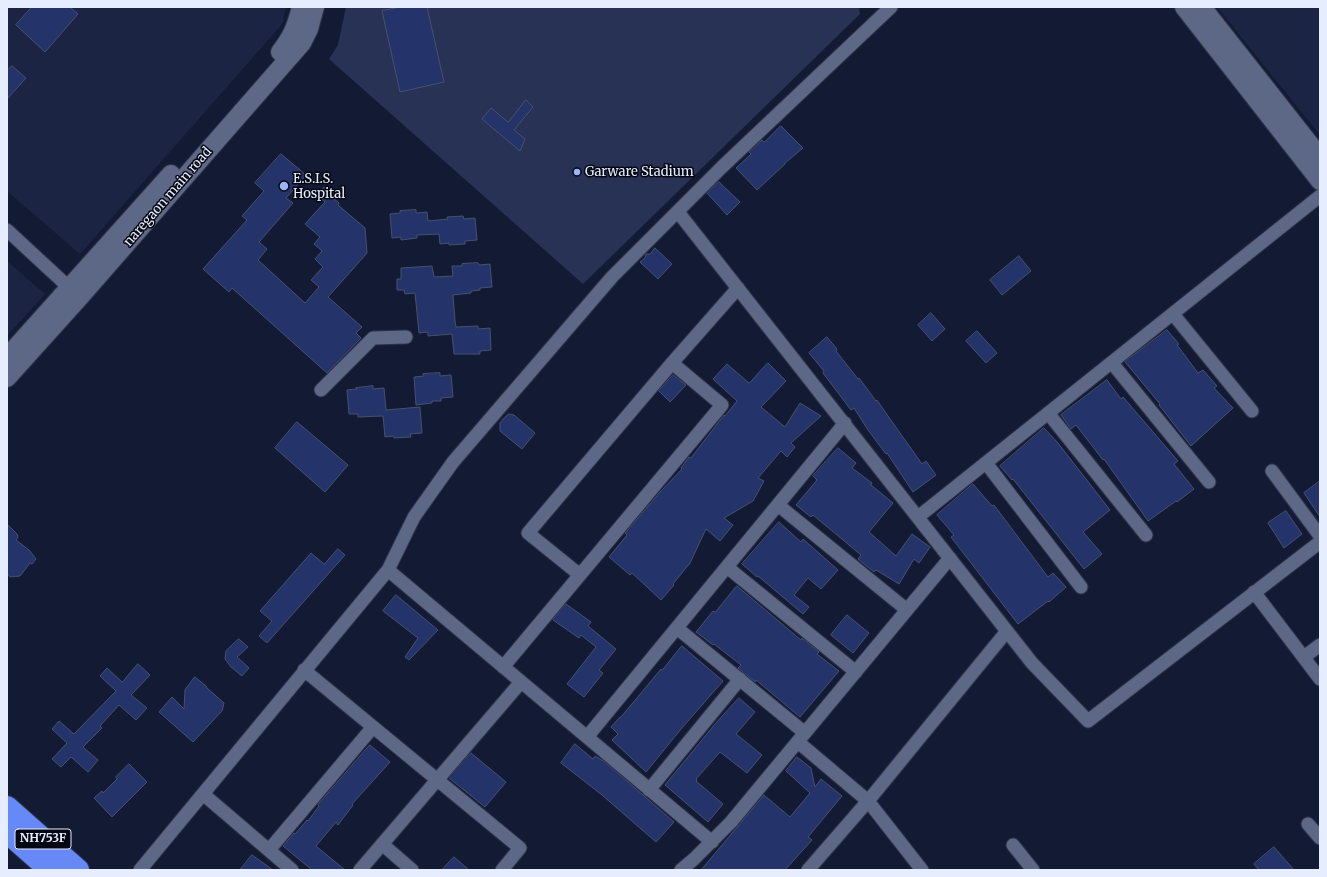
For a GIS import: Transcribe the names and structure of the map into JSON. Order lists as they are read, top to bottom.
{
  "streets": {
    "highway": ["NH753F"],
    "street": ["naregaon main road"]
  },
  "places": ["Garware Stadium", "E.S.I.S. Hospital"]
}
